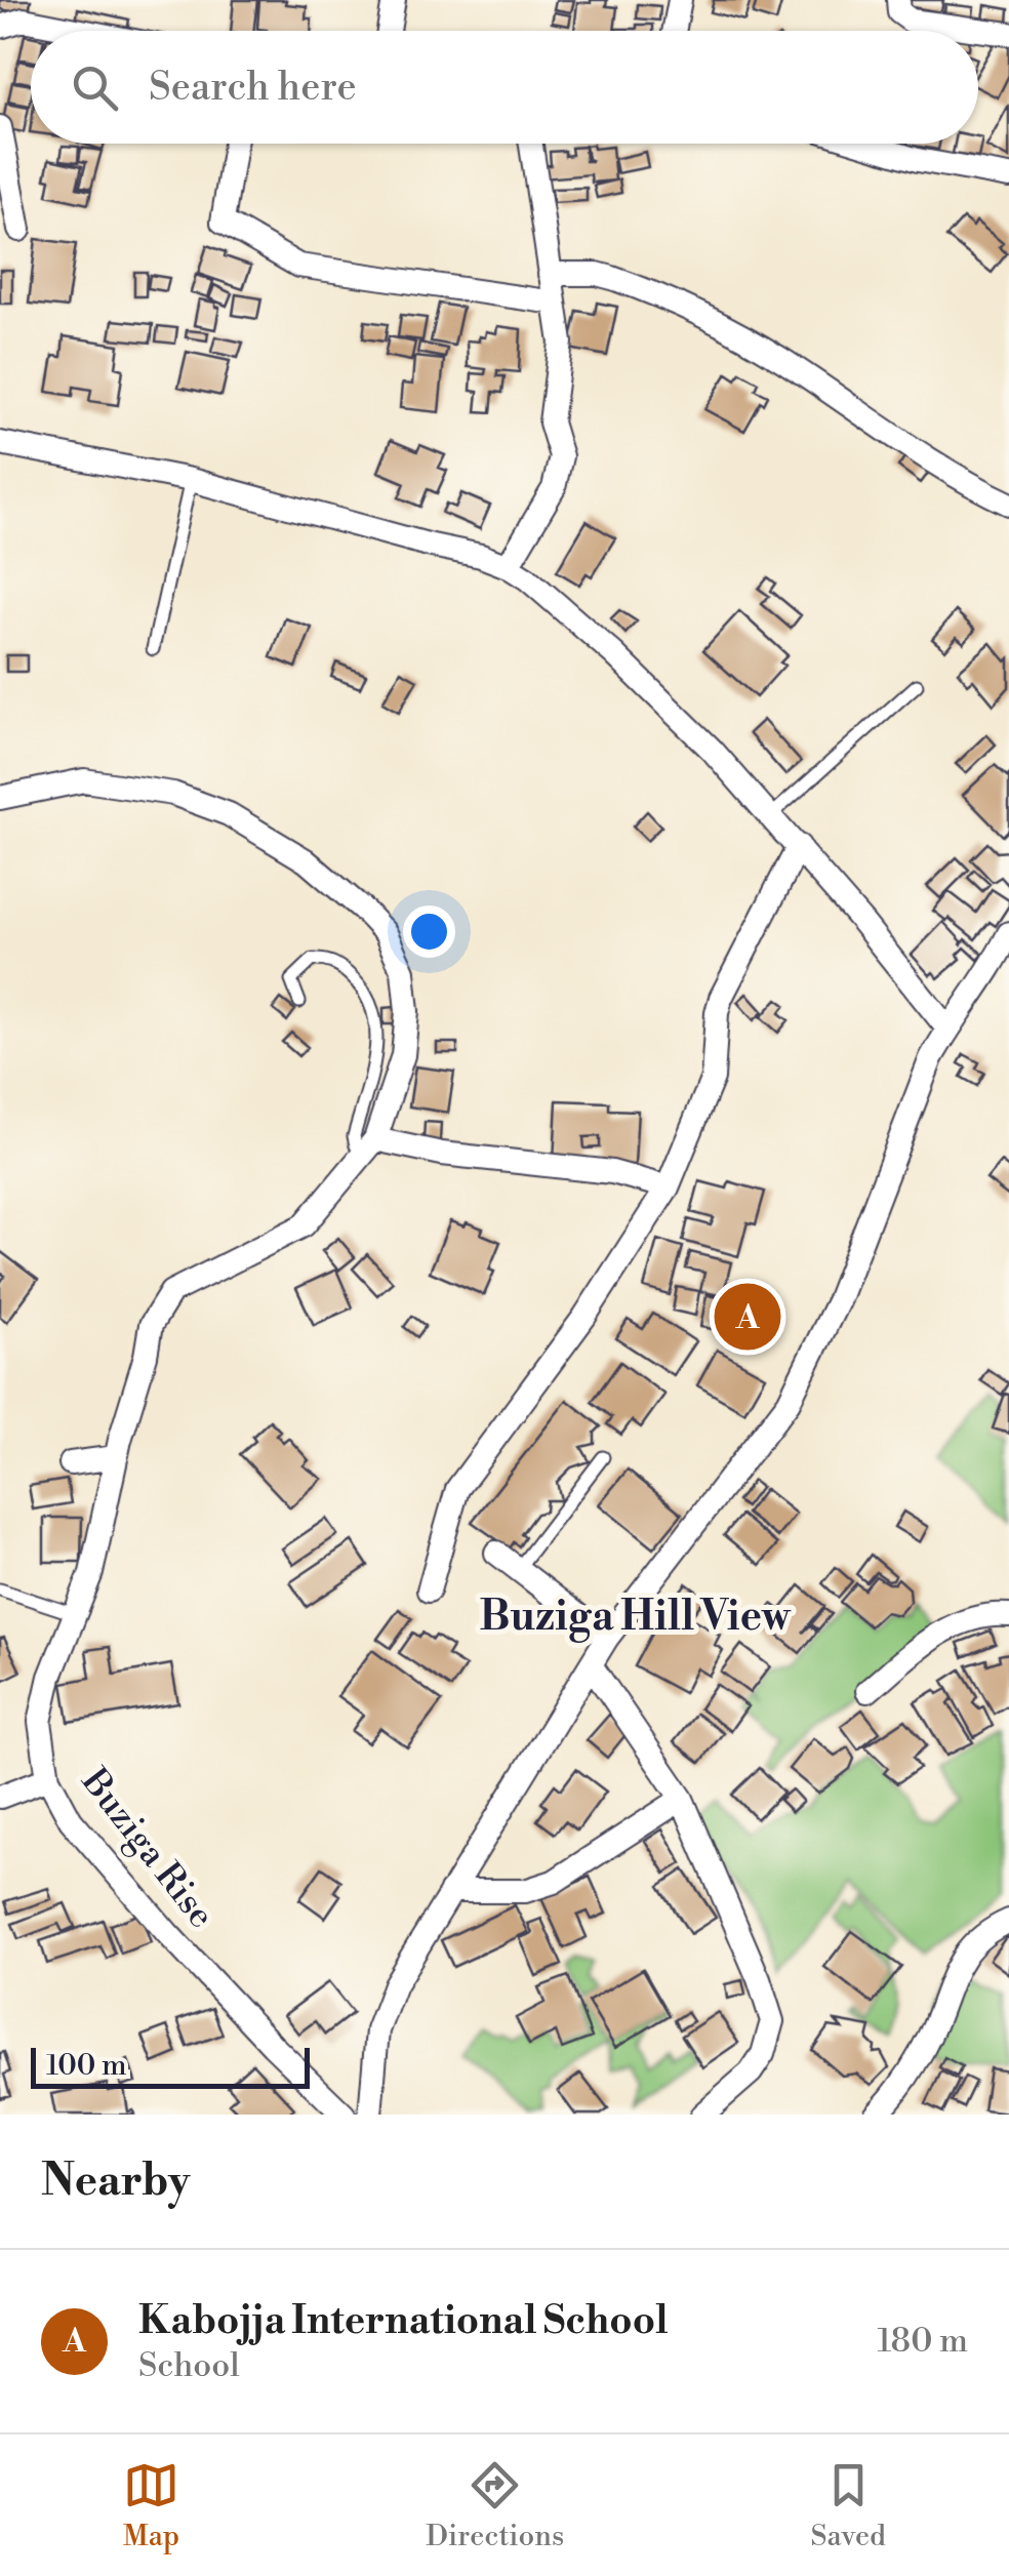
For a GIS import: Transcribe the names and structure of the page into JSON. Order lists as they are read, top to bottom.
{
  "streets": {
    "street": ["Buziga Rise"]
  },
  "districts": ["Buziga Hill View"],
  "scale_bar": "100 m",
  "page": {
    "search": "Search here",
    "pins": "A",
    "scale": "100 m",
    "heading": "Nearby",
    "list": [
      {
        "mark": "A",
        "name": "Kabojja International School",
        "note": "School",
        "value": "180 m"
      }
    ],
    "nav": ["Map", "Directions", "Saved"]
  }
}
